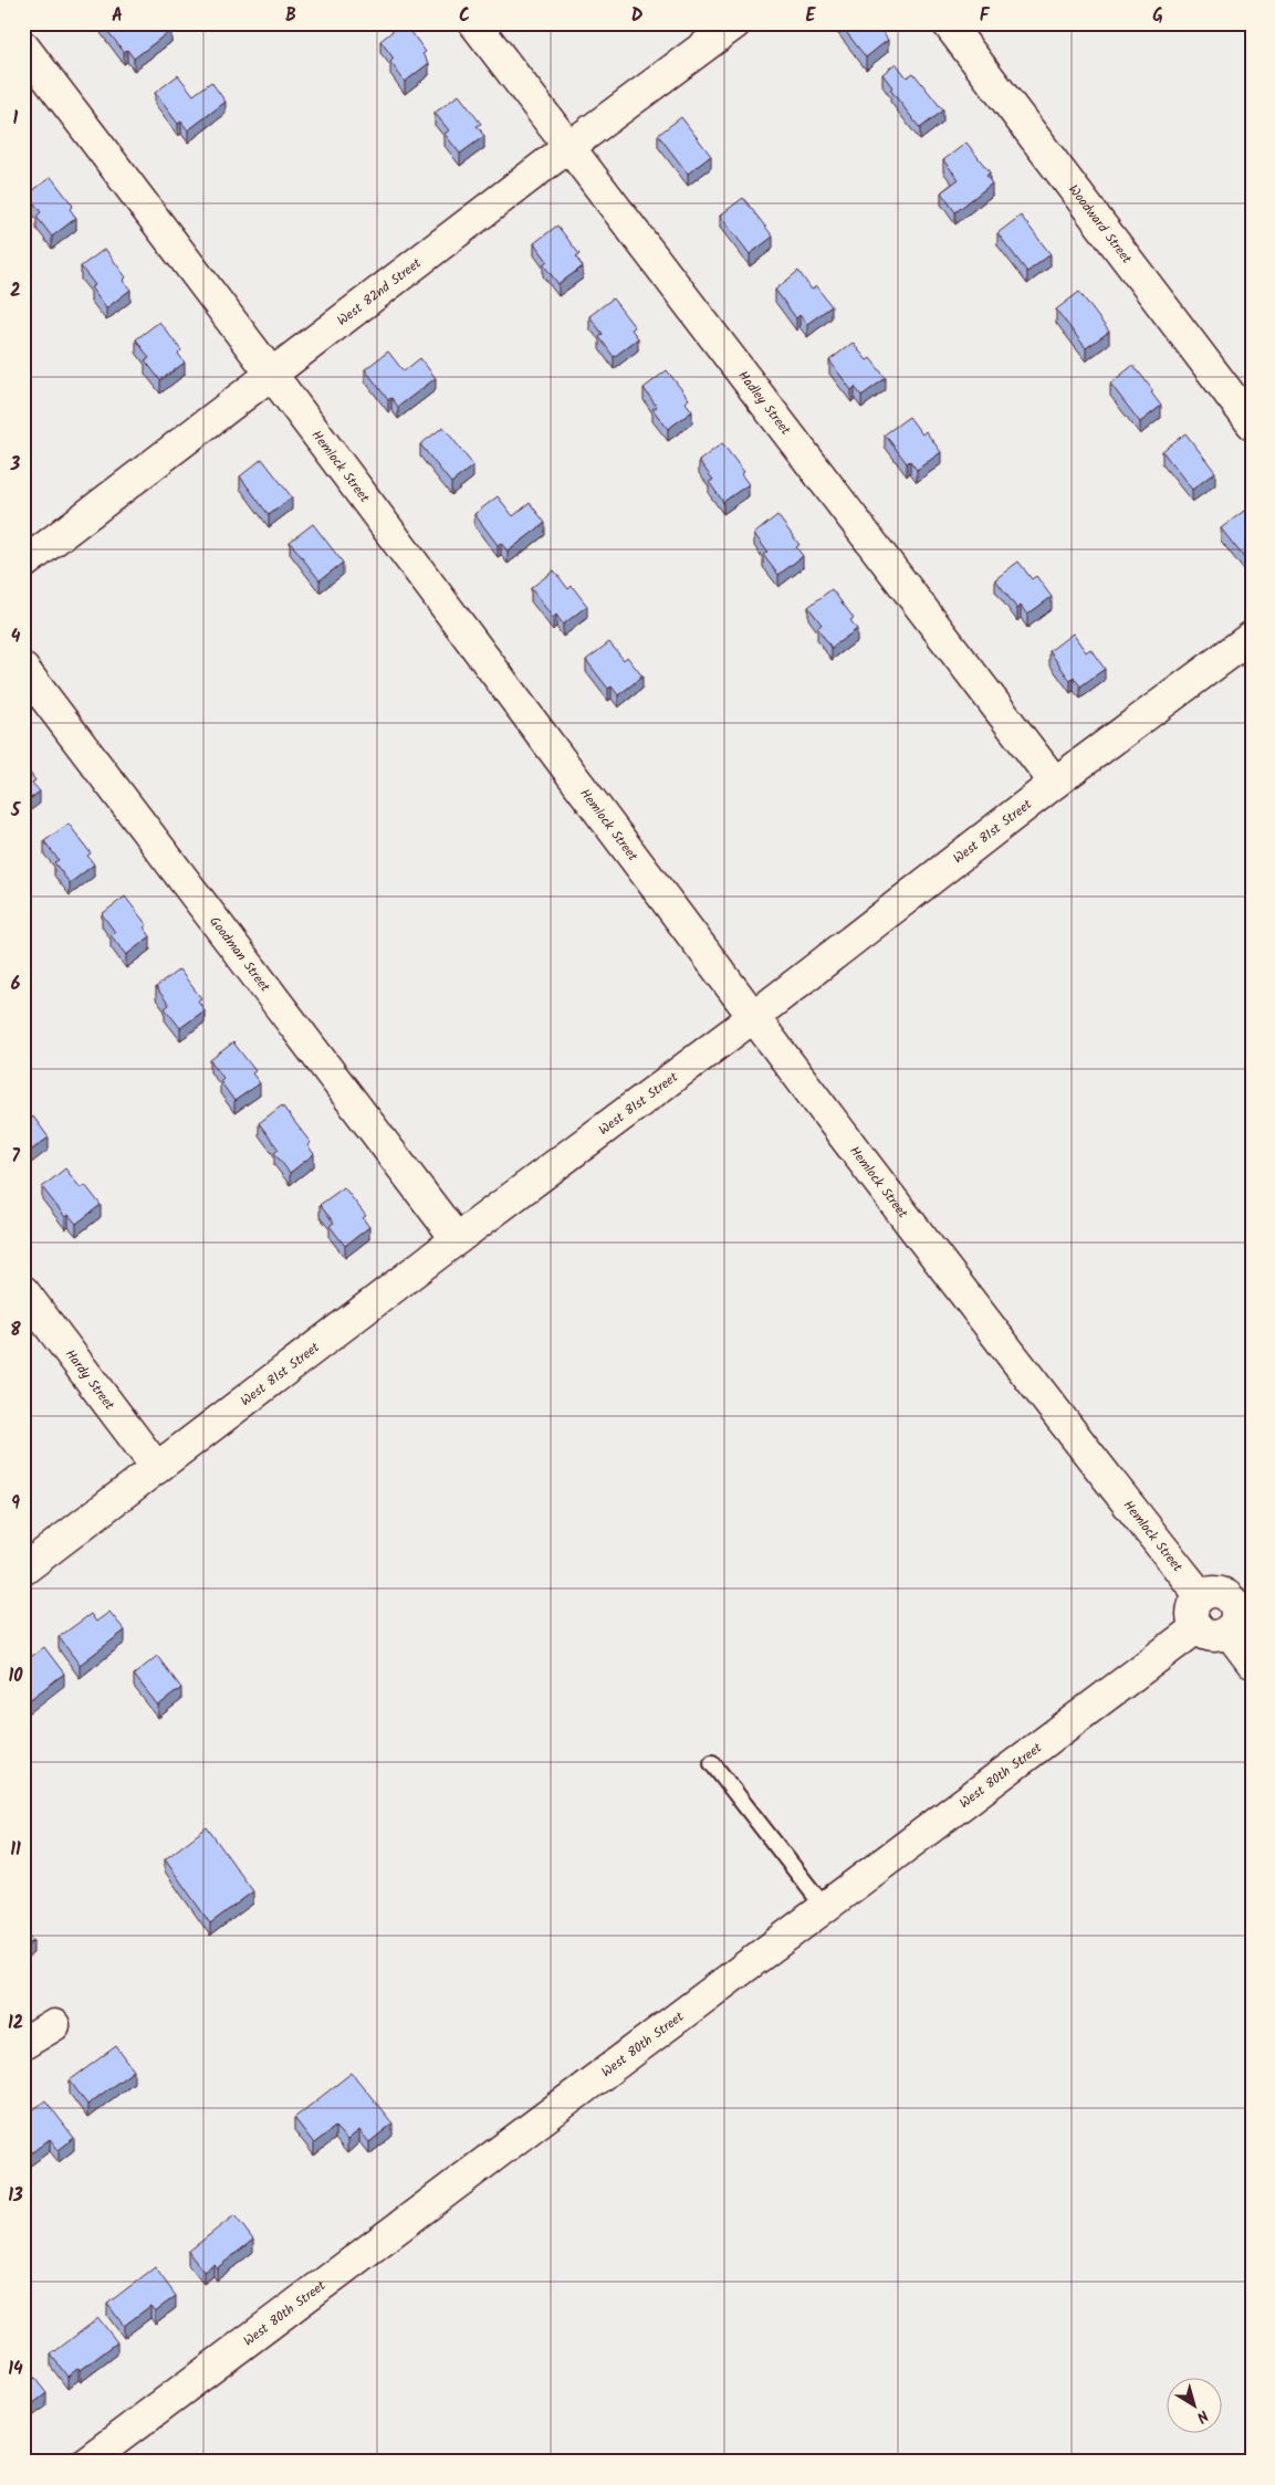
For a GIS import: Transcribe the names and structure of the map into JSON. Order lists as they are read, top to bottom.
{
  "streets": {
    "street": [
      "Woodward Street",
      "West 82nd Street",
      "Hadley Street",
      "Hemlock Street",
      "West 81st Street",
      "Goodman Street",
      "Hardy Street",
      "West 80th Street"
    ]
  },
  "crossings": [
    ["West 82nd Street", "Hadley Street"],
    ["West 82nd Street", "Hemlock Street"],
    ["Hadley Street", "West 81st Street"],
    ["Hemlock Street", "West 81st Street"],
    ["West 81st Street", "Goodman Street"],
    ["West 81st Street", "Hardy Street"]
  ],
  "north": "bottom right",
  "grid": {
    "columns": [
      "A",
      "B",
      "C",
      "D",
      "E",
      "F",
      "G"
    ],
    "rows": [
      "1",
      "2",
      "3",
      "4",
      "5",
      "6",
      "7",
      "8",
      "9",
      "10",
      "11",
      "12",
      "13",
      "14"
    ]
  }
}
